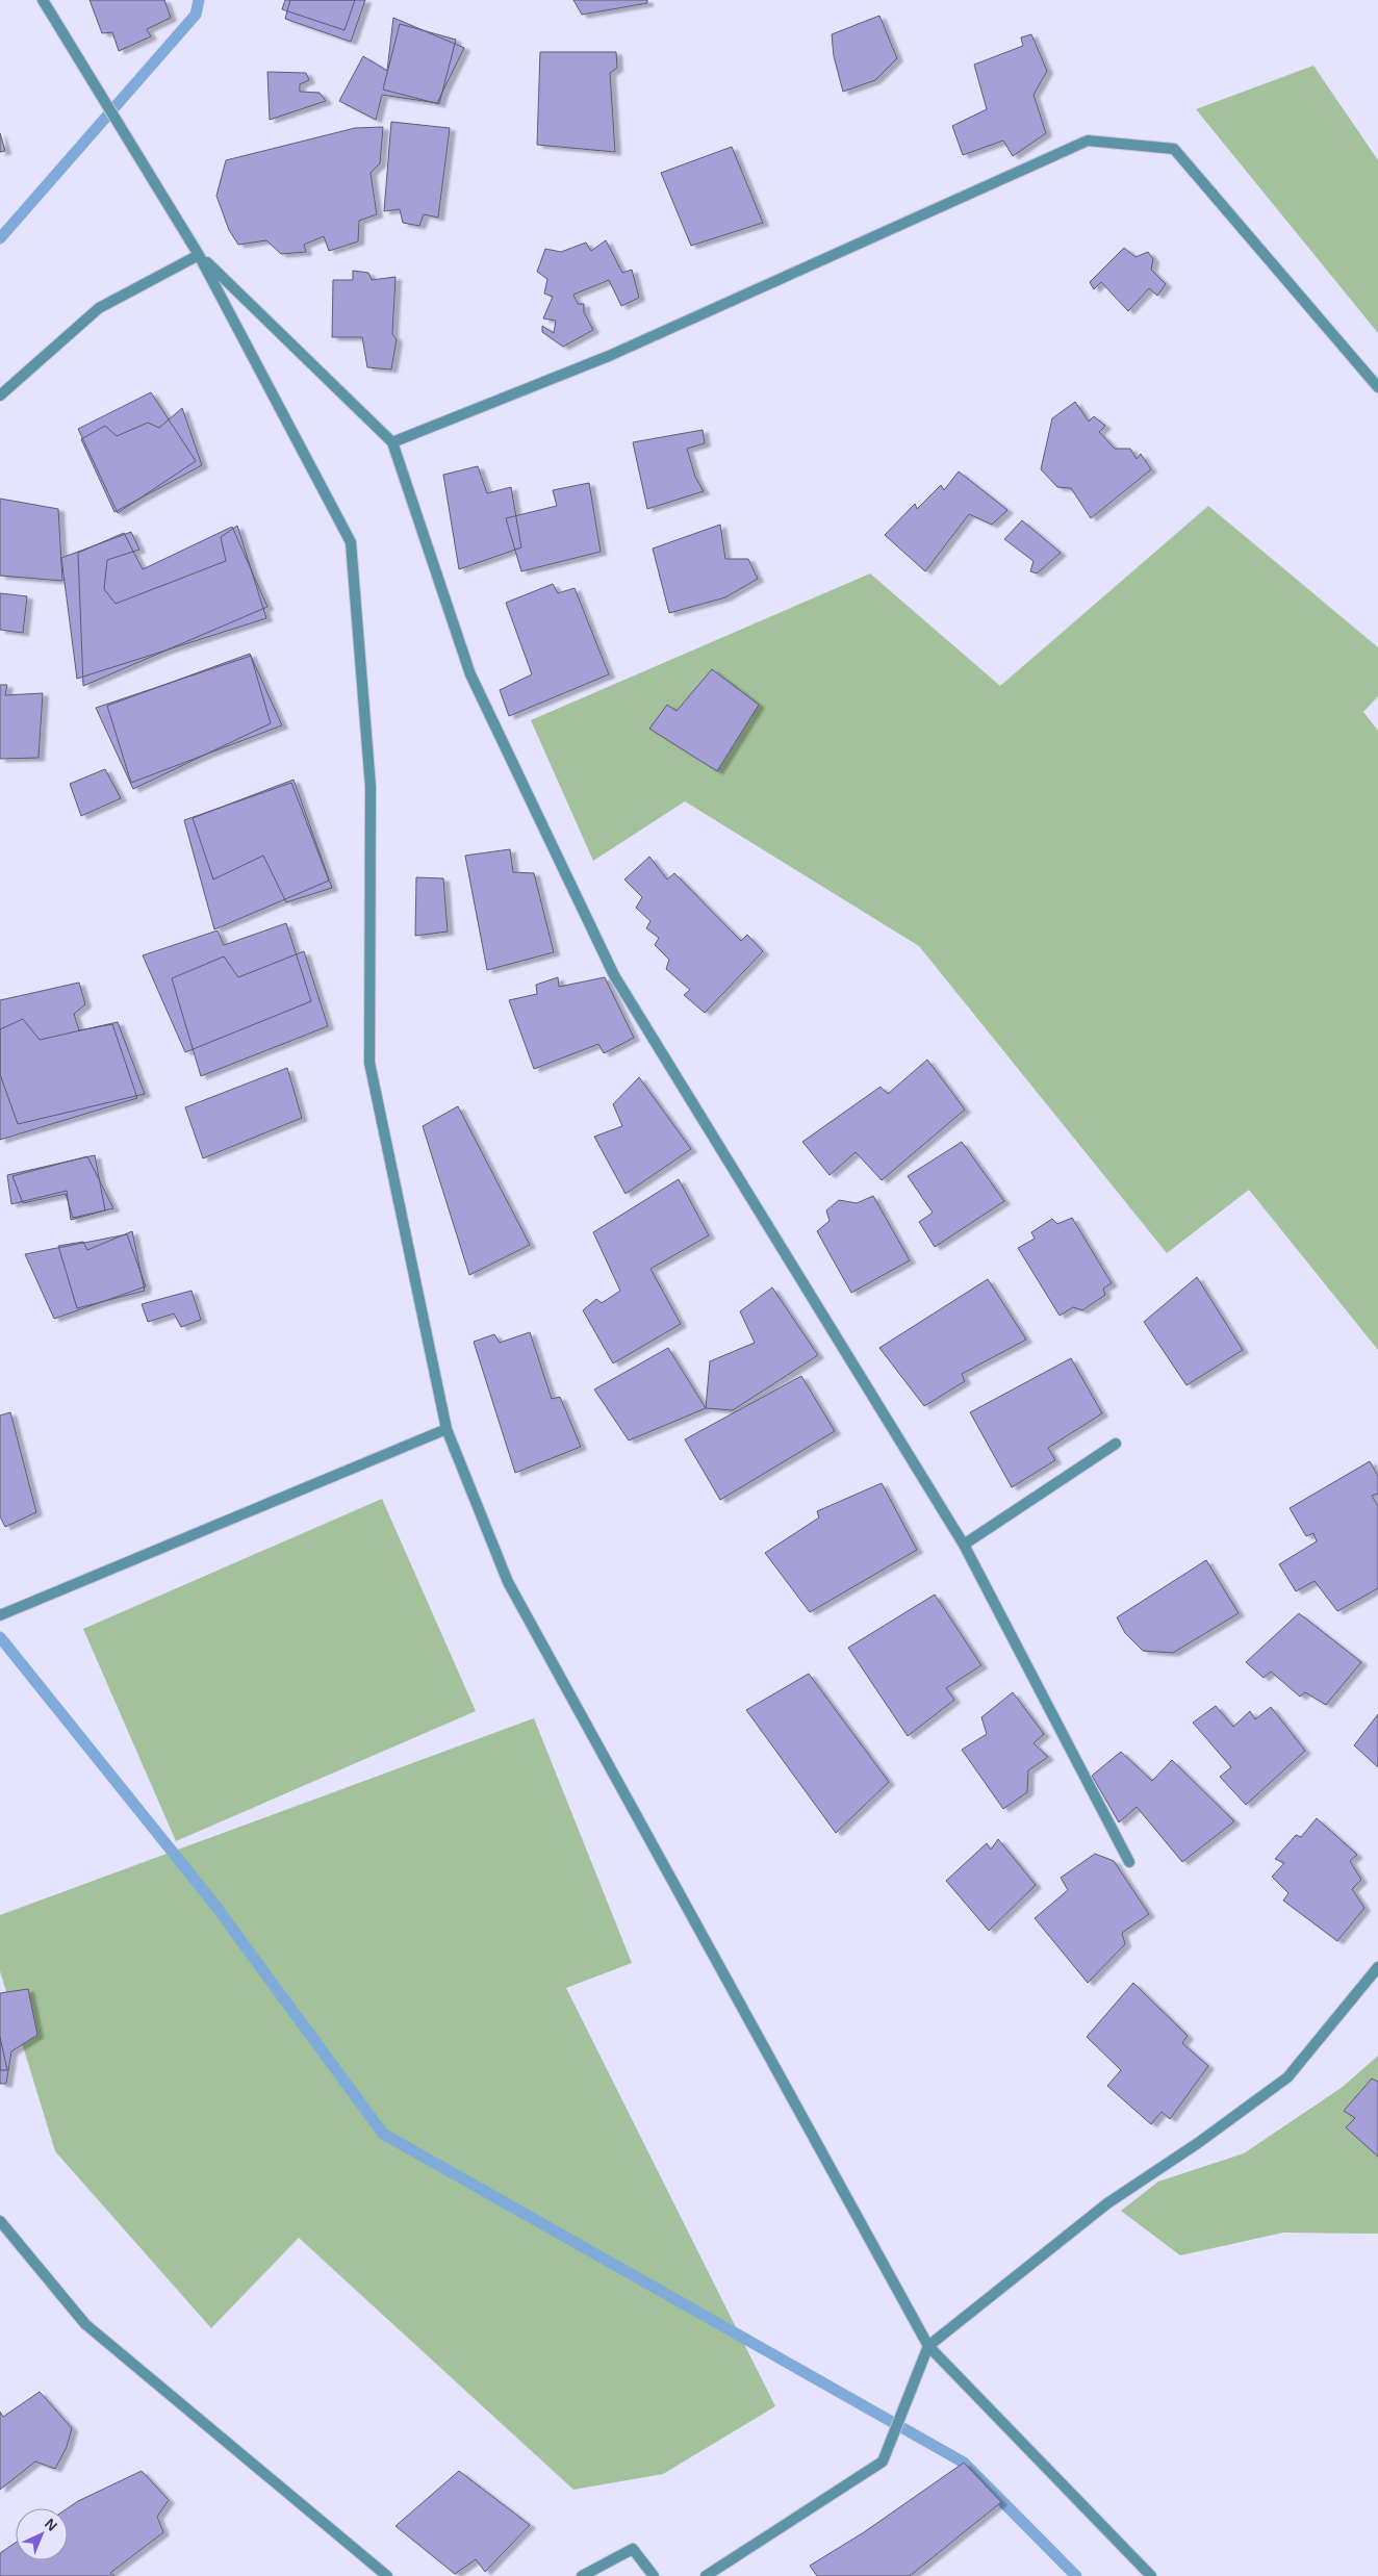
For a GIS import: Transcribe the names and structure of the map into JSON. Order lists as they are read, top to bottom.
{
  "north": "top right"
}
